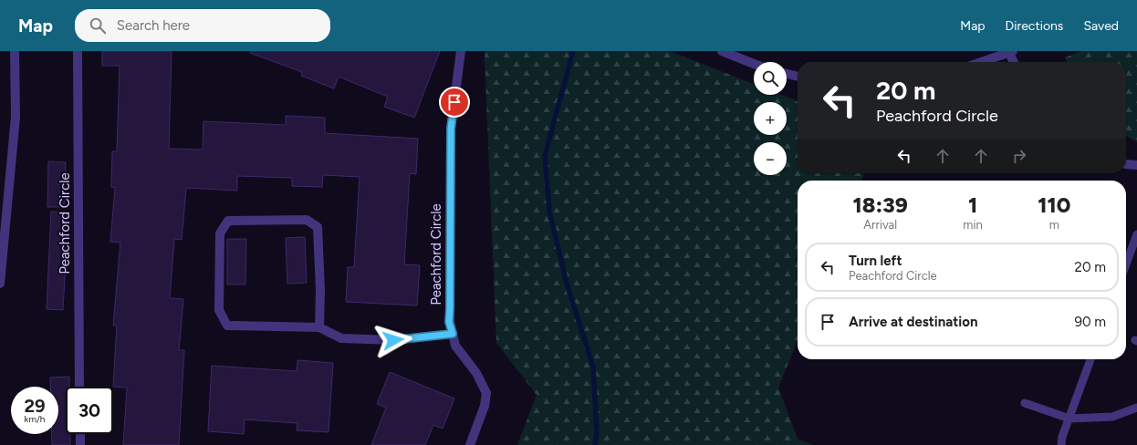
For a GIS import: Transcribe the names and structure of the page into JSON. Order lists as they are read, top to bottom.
{
  "streets": {
    "street": ["Peachford Circle"]
  },
  "page": {
    "header": "Map",
    "search": "Search here",
    "nav": ["Map", "Directions", "Saved"],
    "map_buttons": ["+", "−"],
    "turn": ["20 m", "Peachford Circle"],
    "eta": [
      "18:39",
      "Arrival",
      "1",
      "min",
      "110",
      "m"
    ],
    "list": [
      {
        "name": "Turn left",
        "note": "Peachford Circle",
        "value": "20 m"
      },
      {
        "name": "Arrive at destination",
        "value": "90 m"
      }
    ],
    "speed": "29 km/h",
    "limit": "30"
  }
}
